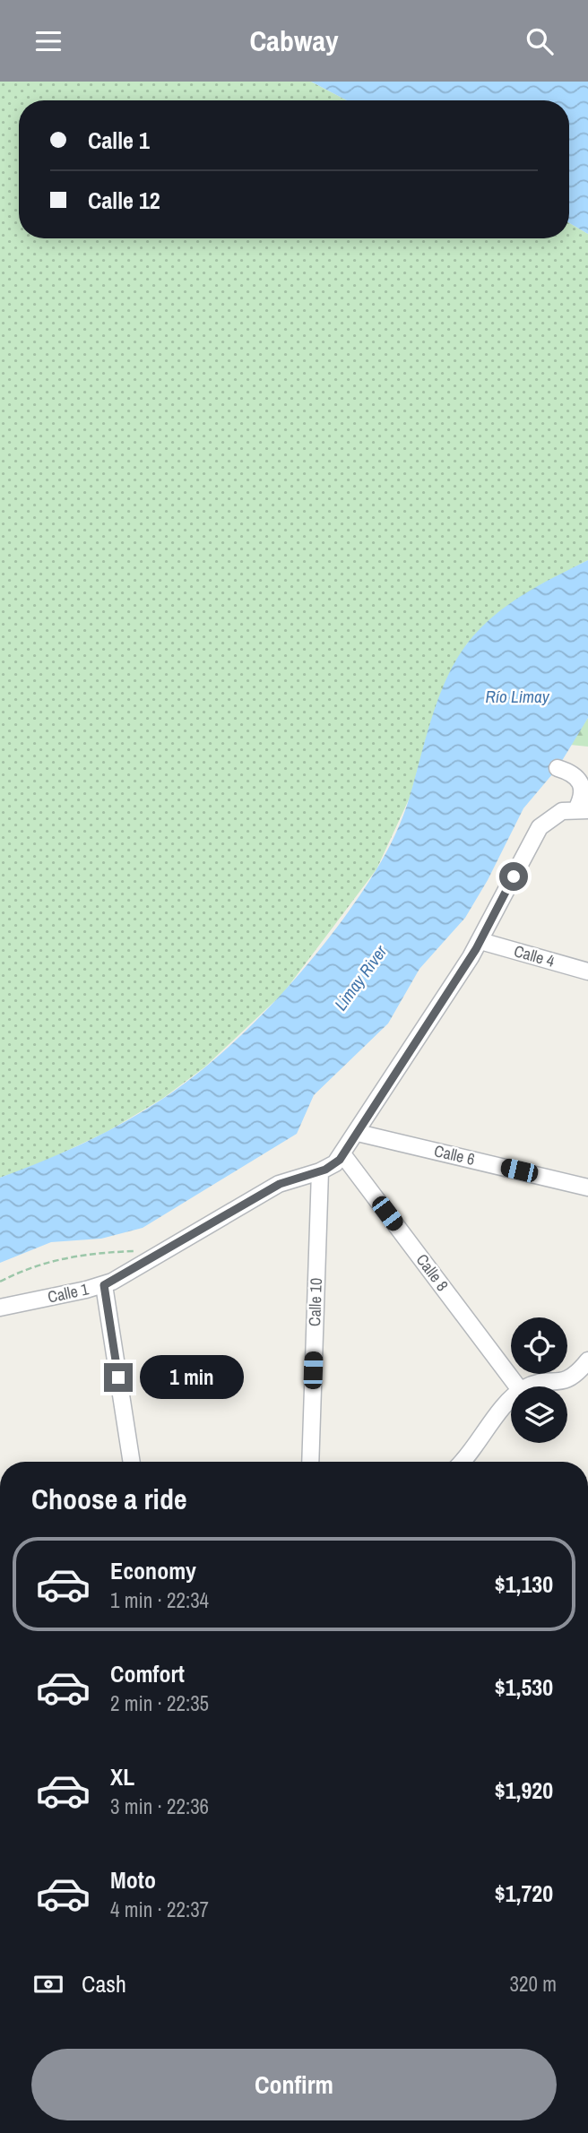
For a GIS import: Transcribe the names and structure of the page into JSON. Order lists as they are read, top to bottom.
{
  "streets": {
    "street": [
      "Calle 4",
      "Calle 6",
      "Calle 8",
      "Calle 1",
      "Calle 10"
    ]
  },
  "crossings": [
    ["Calle 4", "Calle 1"],
    ["Calle 6", "Calle 1"],
    ["Calle 8", "Calle 1"],
    ["Calle 1", "Calle 10"]
  ],
  "water": ["Río Limay", "Limay River"],
  "page": {
    "header": "Cabway",
    "banner": ["Calle 1", "Calle 12"],
    "bubble": "1 min",
    "heading": "Choose a ride",
    "list": [
      {
        "name": "Economy",
        "note": "1 min · 22:34",
        "value": "$1,130"
      },
      {
        "name": "Comfort",
        "note": "2 min · 22:35",
        "value": "$1,530"
      },
      {
        "name": "XL",
        "note": "3 min · 22:36",
        "value": "$1,920"
      },
      {
        "name": "Moto",
        "note": "4 min · 22:37",
        "value": "$1,720"
      }
    ],
    "pay": ["Cash", "320 m"],
    "buttons": "Confirm"
  }
}
